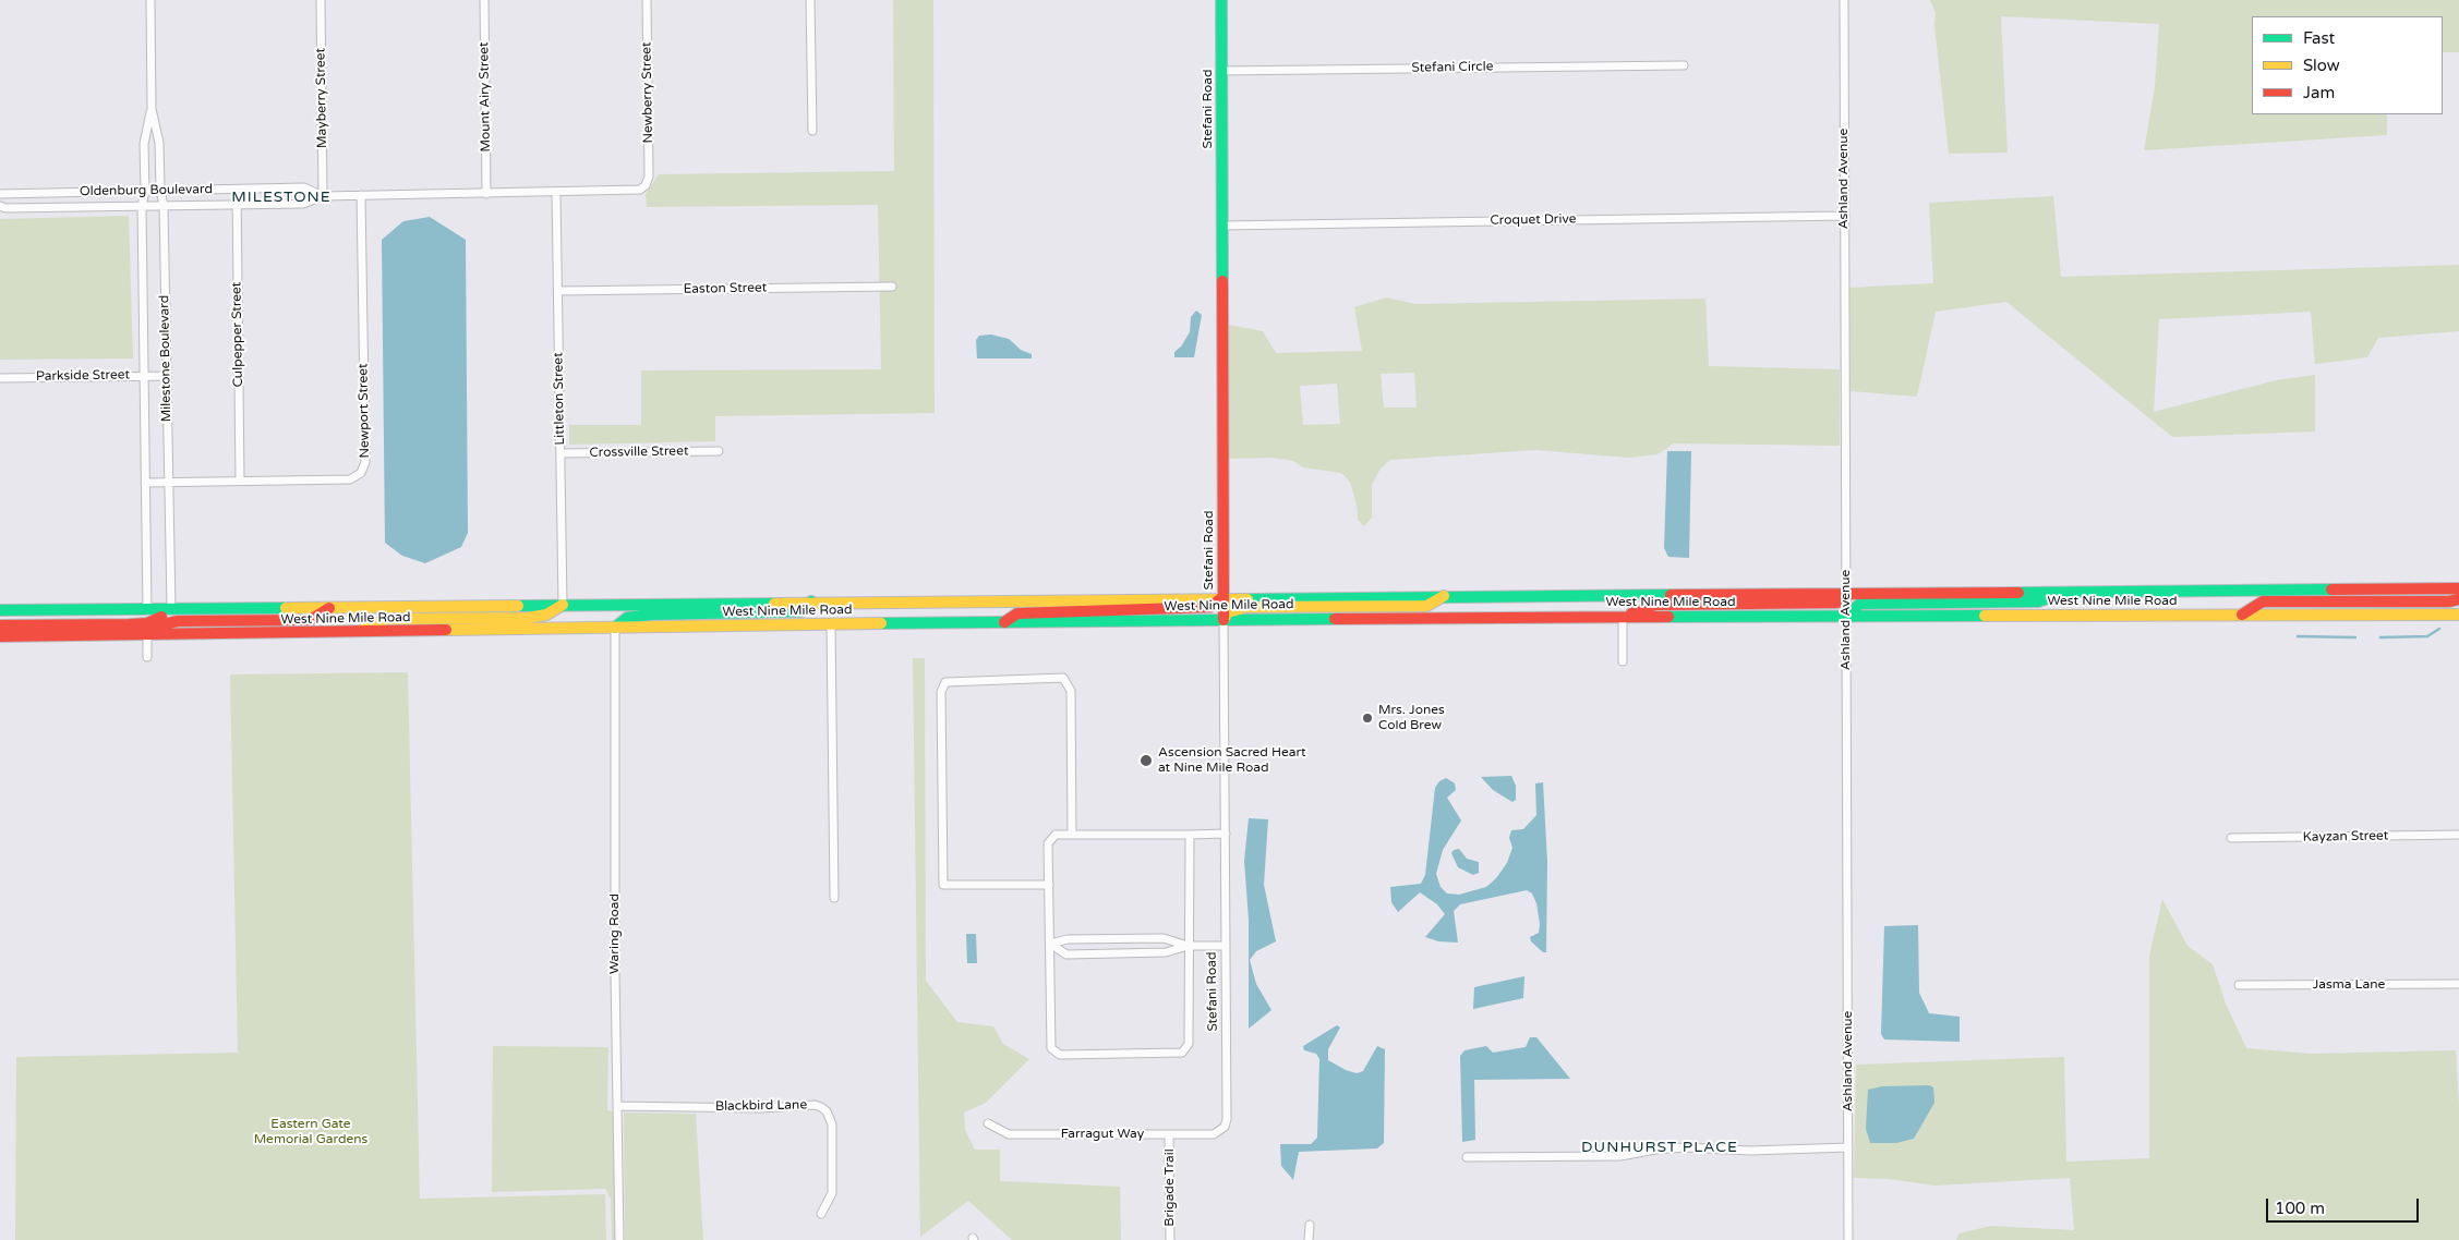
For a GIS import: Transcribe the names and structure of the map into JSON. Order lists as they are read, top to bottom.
{
  "streets": {
    "main road": ["Stefani Road", "West Nine Mile Road"],
    "street": [
      "Stefani Circle",
      "Newberry Street",
      "Mount Airy Street",
      "Mayberry Street",
      "Ashland Avenue",
      "Oldenburg Boulevard",
      "Croquet Drive",
      "Easton Street",
      "Culpepper Street",
      "Milestone Boulevard",
      "Parkside Street",
      "Littleton Street",
      "Newport Street",
      "Crossville Street",
      "Kayzan Street",
      "Waring Road",
      "Jasma Lane",
      "Blackbird Lane",
      "Farragut Way",
      "Brigade Trail"
    ]
  },
  "crossings": [
    ["Stefani Circle", "Stefani Road"],
    ["Newberry Street", "Oldenburg Boulevard"],
    ["Mount Airy Street", "Oldenburg Boulevard"],
    ["Mayberry Street", "Oldenburg Boulevard"],
    ["Stefani Road", "Croquet Drive"],
    ["Stefani Road", "West Nine Mile Road"],
    ["Stefani Road", "Farragut Way"],
    ["Ashland Avenue", "Croquet Drive"],
    ["Ashland Avenue", "West Nine Mile Road"],
    ["Oldenburg Boulevard", "Culpepper Street"],
    ["Oldenburg Boulevard", "Milestone Boulevard"],
    ["Oldenburg Boulevard", "Littleton Street"],
    ["Oldenburg Boulevard", "Newport Street"],
    ["Easton Street", "Littleton Street"],
    ["Culpepper Street", "Newport Street"],
    ["Milestone Boulevard", "Parkside Street"],
    ["Milestone Boulevard", "Newport Street"],
    ["Milestone Boulevard", "West Nine Mile Road"],
    ["Littleton Street", "Crossville Street"],
    ["Littleton Street", "West Nine Mile Road"],
    ["West Nine Mile Road", "Waring Road"],
    ["Waring Road", "Blackbird Lane"],
    ["Farragut Way", "Brigade Trail"]
  ],
  "districts": ["MILESTONE", "DUNHURST PLACE"],
  "parks": ["Eastern Gate Memorial Gardens"],
  "places": ["Mrs. Jones Cold Brew", "Ascension Sacred Heart at Nine Mile Road"],
  "legend": ["Fast", "Slow", "Jam"],
  "scale_bar": "100 m"
}
